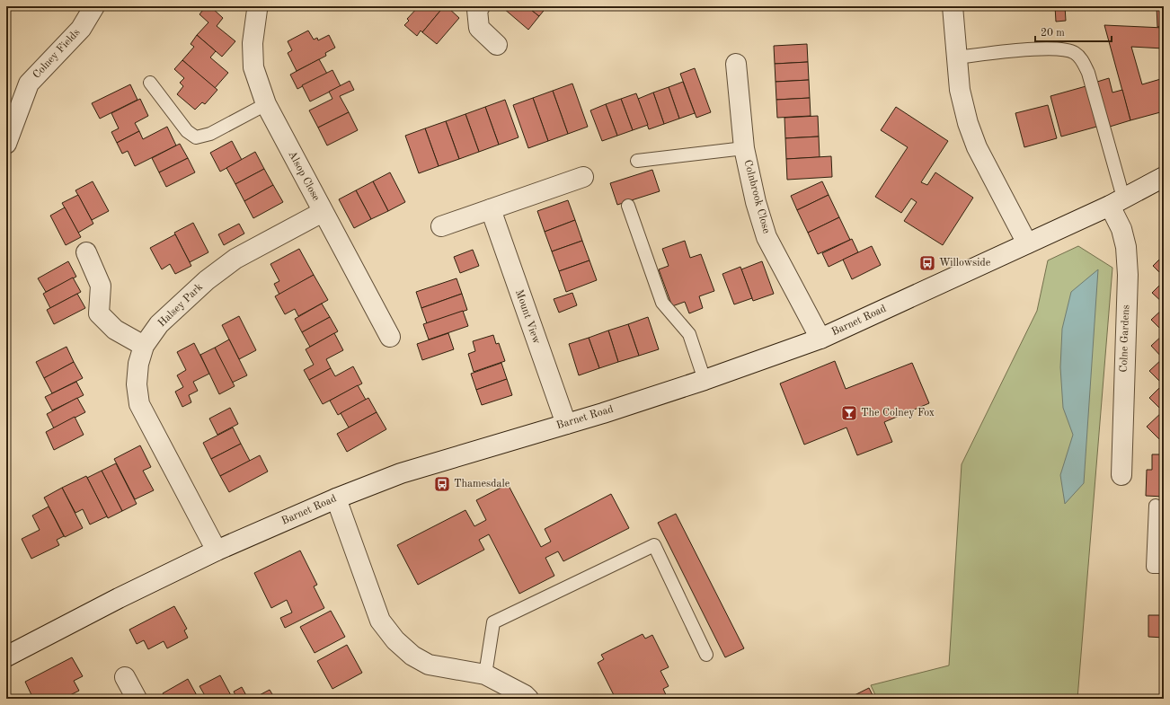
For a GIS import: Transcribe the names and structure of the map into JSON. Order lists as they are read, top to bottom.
{
  "streets": {
    "street": [
      "Colney Fields",
      "Alsop Close",
      "Colnbrook Close",
      "Halsey Park",
      "Mount View",
      "Barnet Road",
      "Colne Gardens"
    ]
  },
  "crossings": [
    ["Alsop Close", "Halsey Park"],
    ["Colnbrook Close", "Barnet Road"],
    ["Halsey Park", "Barnet Road"],
    ["Mount View", "Barnet Road"],
    ["Barnet Road", "Colne Gardens"]
  ],
  "places": {
    "bus stop": ["Willowside", "Thamesdale"],
    "bar": ["The Colney Fox"]
  },
  "scale_bar": "20 m"
}
